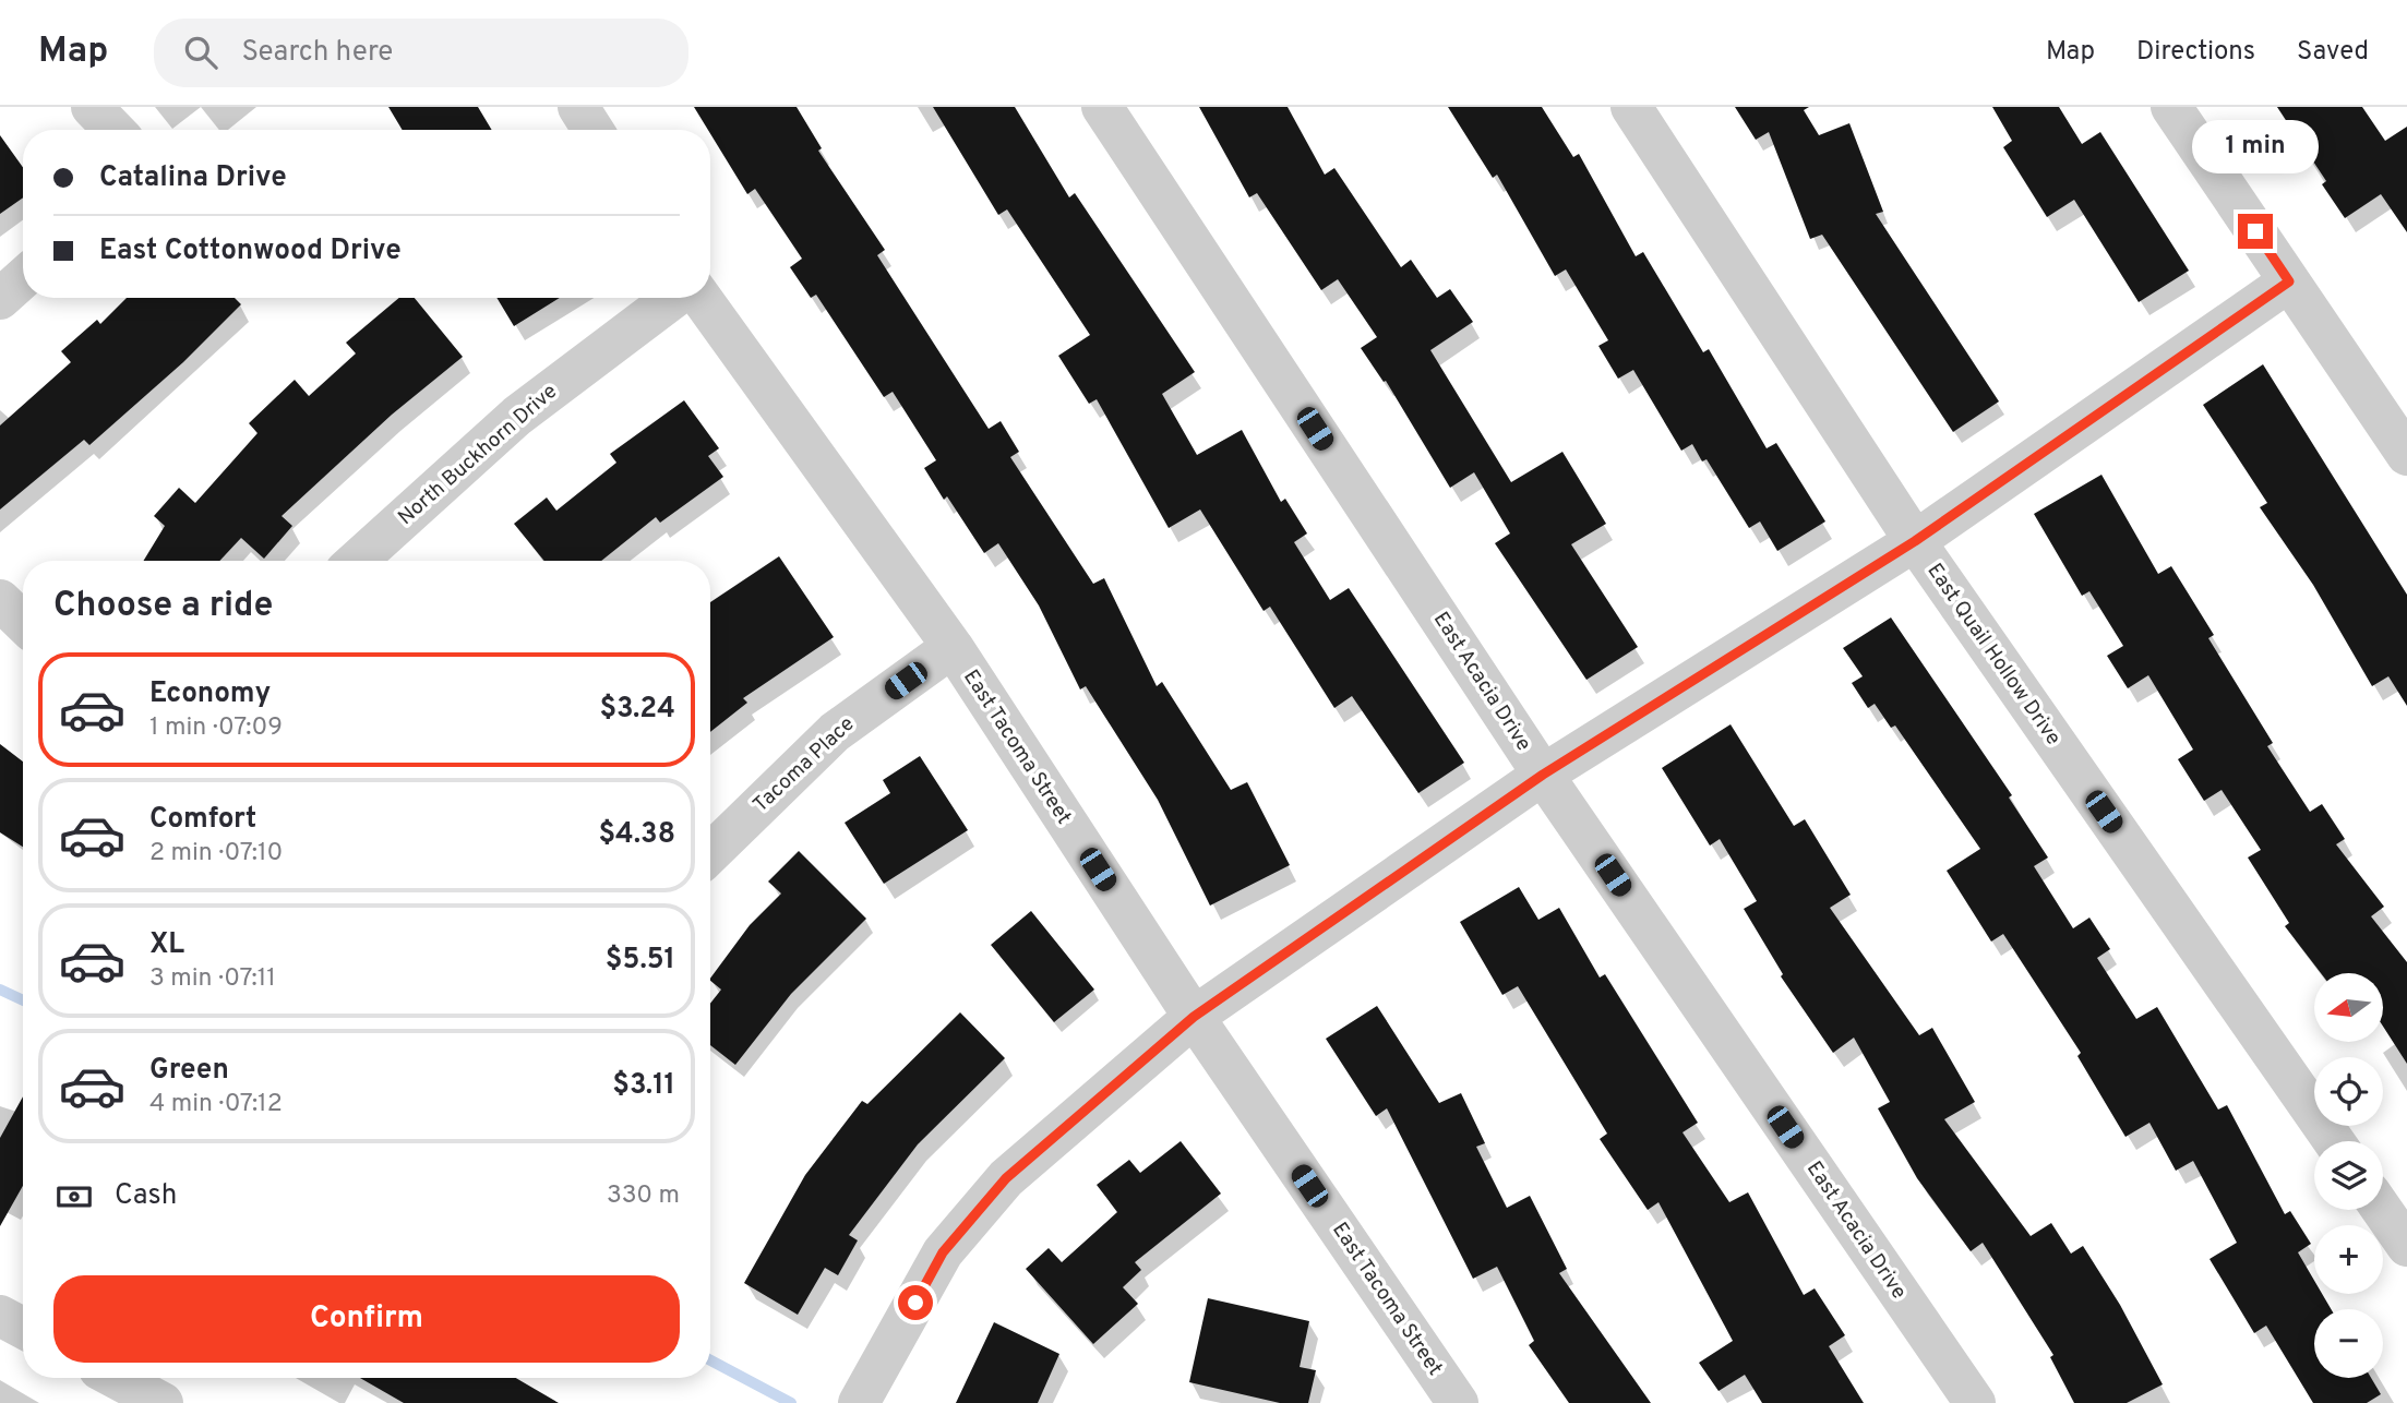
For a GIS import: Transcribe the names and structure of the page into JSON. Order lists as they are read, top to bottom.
{
  "streets": {
    "street": [
      "North Buckhorn Drive",
      "East Quail Hollow Drive",
      "East Acacia Drive",
      "East Tacoma Street",
      "Tacoma Place"
    ]
  },
  "crossings": [
    ["East Tacoma Street", "Tacoma Place"]
  ],
  "north": "left",
  "page": {
    "header": "Map",
    "search": "Search here",
    "nav": ["Map", "Directions", "Saved"],
    "bubble": "1 min",
    "banner": ["Catalina Drive", "East Cottonwood Drive"],
    "heading": "Choose a ride",
    "list": [
      {
        "name": "Economy",
        "note": "1 min · 07:09",
        "value": "$3.24"
      },
      {
        "name": "Comfort",
        "note": "2 min · 07:10",
        "value": "$4.38"
      },
      {
        "name": "XL",
        "note": "3 min · 07:11",
        "value": "$5.51"
      },
      {
        "name": "Green",
        "note": "4 min · 07:12",
        "value": "$3.11"
      }
    ],
    "map_buttons": ["+", "−"],
    "pay": ["Cash", "330 m"],
    "buttons": "Confirm"
  }
}
